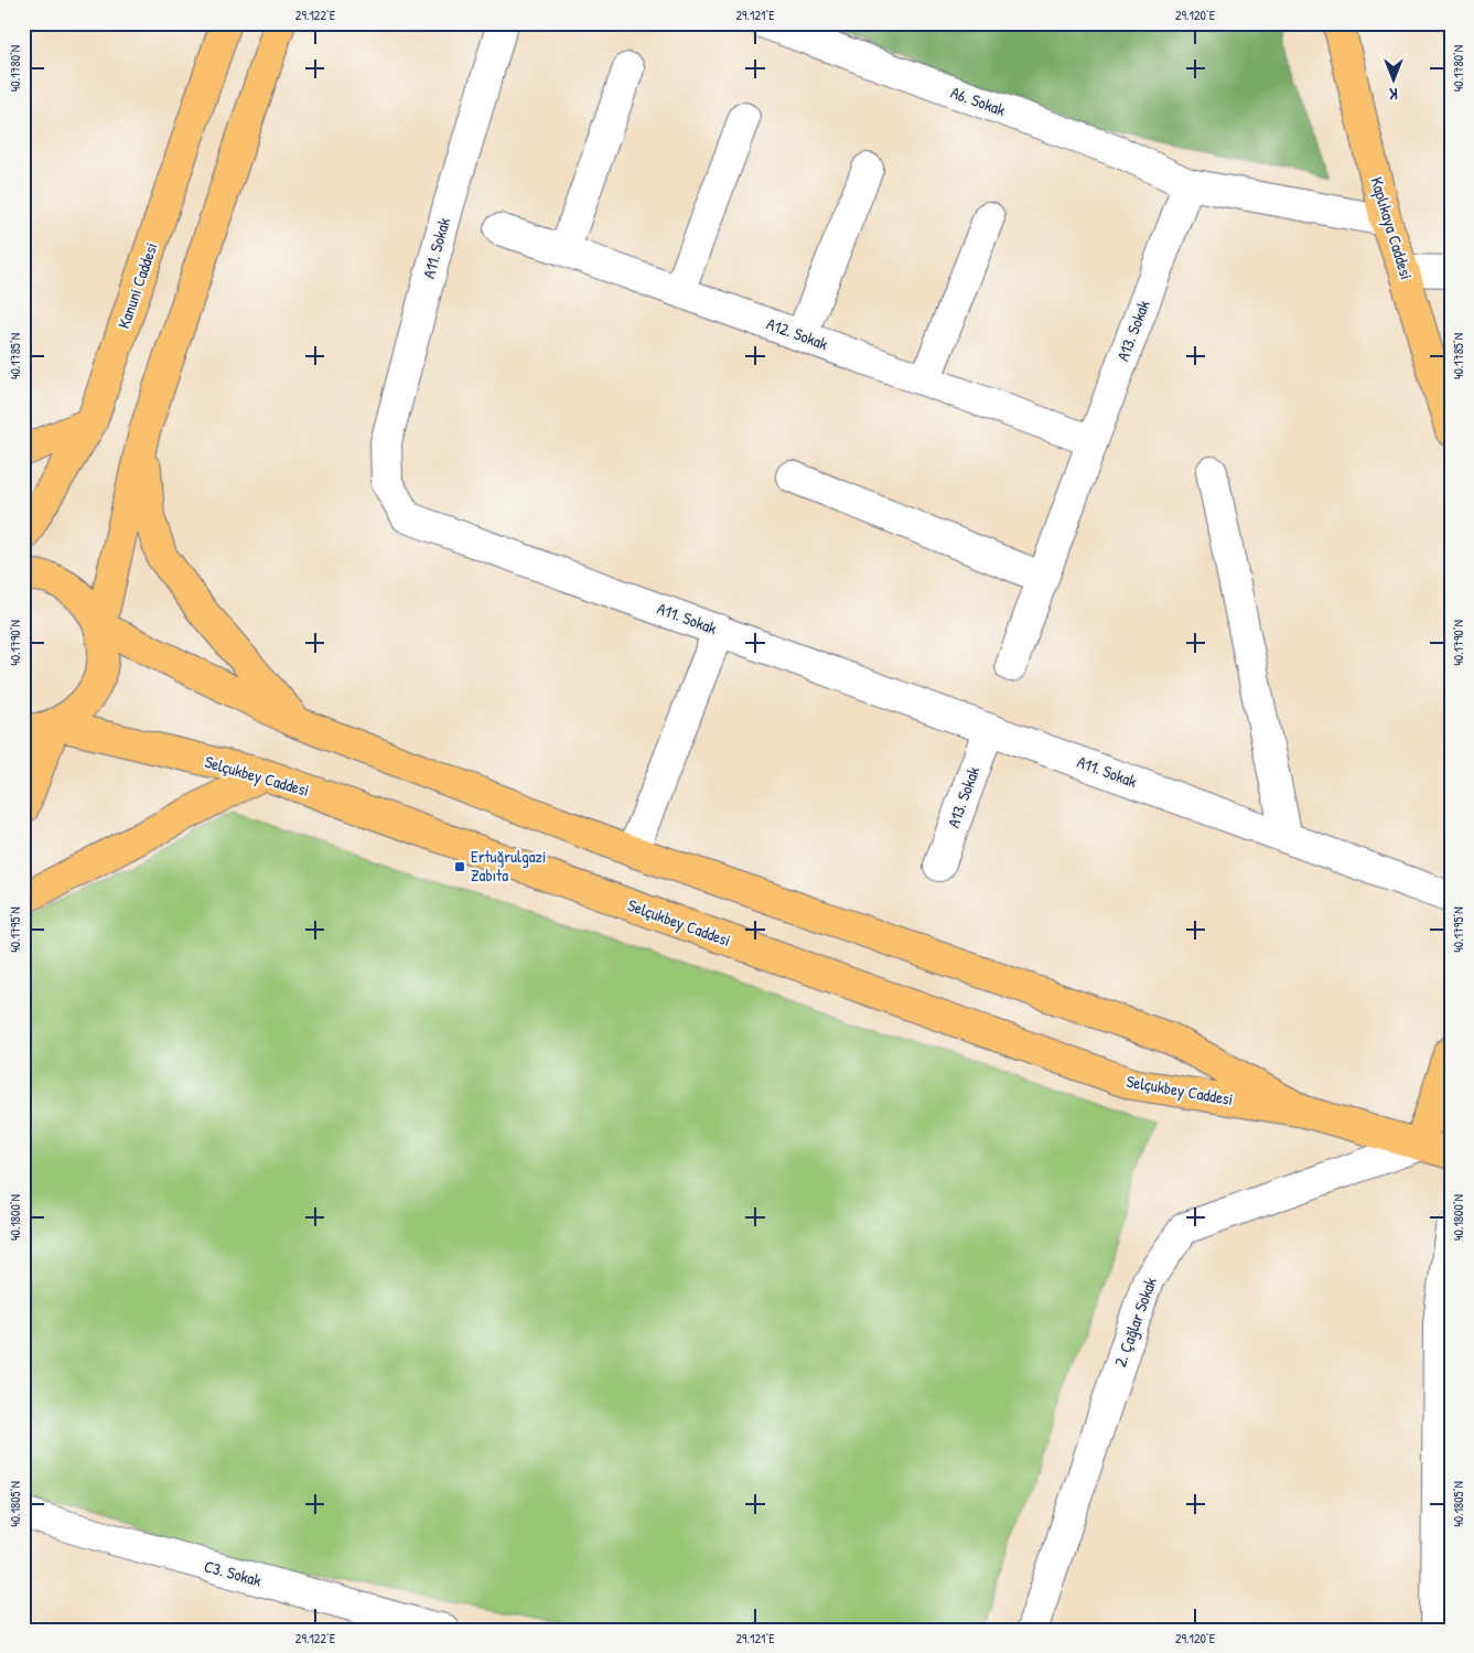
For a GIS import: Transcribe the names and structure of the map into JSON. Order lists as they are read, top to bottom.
{
  "streets": {
    "main road": ["Kaplıkaya Caddesi", "Kanuni Caddesi", "Selçukbey Caddesi"],
    "street": [
      "A6. Sokak",
      "A11. Sokak",
      "A13. Sokak",
      "A12. Sokak",
      "2. Çağlar Sokak",
      "C3. Sokak"
    ]
  },
  "crossings": [
    ["A6. Sokak", "A13. Sokak"],
    ["A11. Sokak", "A13. Sokak"],
    ["A13. Sokak", "A12. Sokak"],
    ["Selçukbey Caddesi", "2. Çağlar Sokak"]
  ],
  "places": {
    "transit": ["Ertuğrulgazi Zabıta"]
  },
  "north": "bottom",
  "coordinates": [
    "29.122°E",
    "29.121°E",
    "29.120°E",
    "40.1780°N",
    "40.1785°N",
    "40.1790°N",
    "40.1795°N",
    "40.1800°N",
    "40.1805°N"
  ]
}
